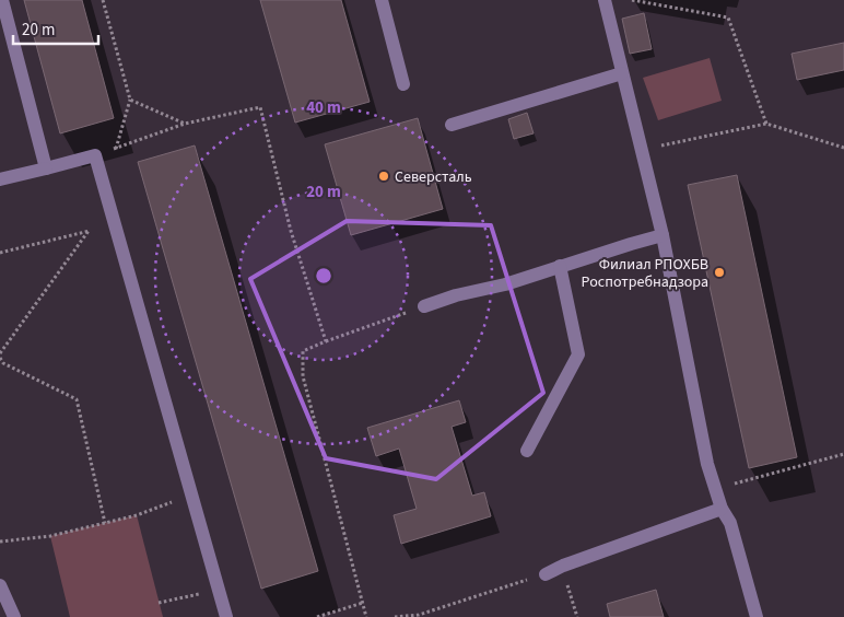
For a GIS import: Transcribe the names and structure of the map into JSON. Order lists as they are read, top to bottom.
{
  "places": ["Северсталь", "Филиал РПОХБВ Роспотребнадзора"],
  "scale_bar": "20 m",
  "rings": ["40 m", "20 m"]
}
